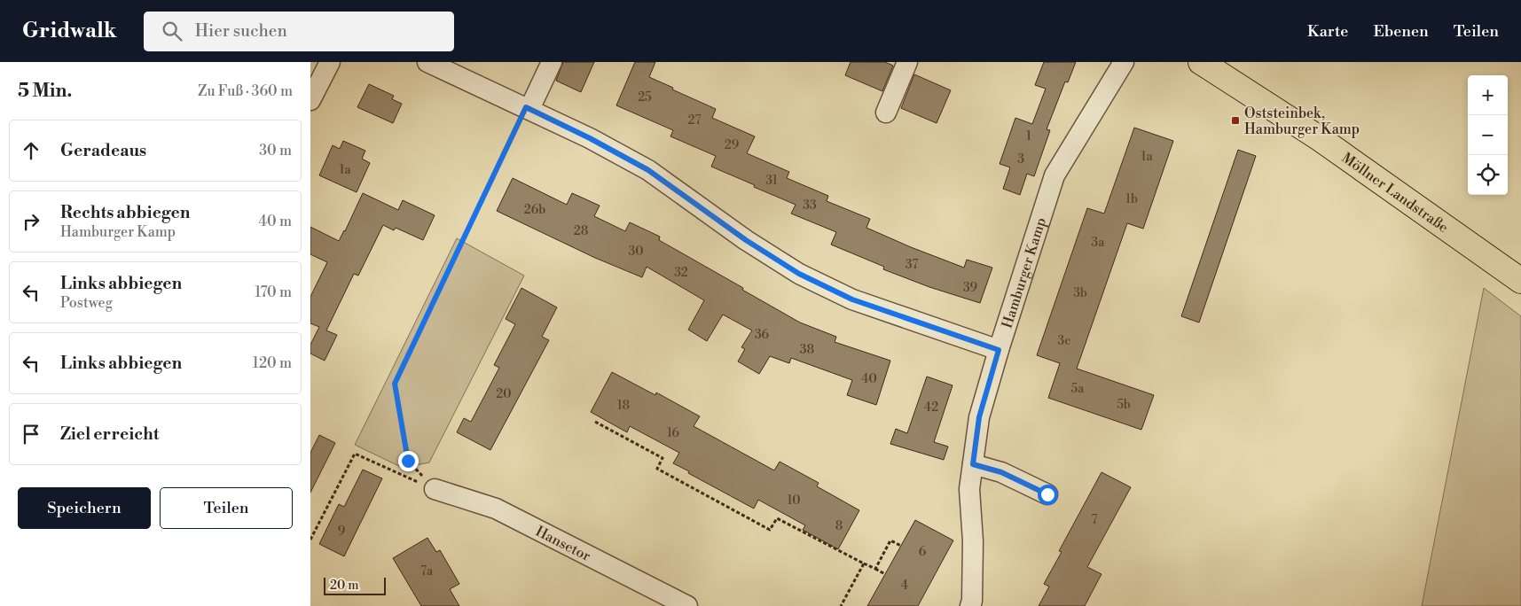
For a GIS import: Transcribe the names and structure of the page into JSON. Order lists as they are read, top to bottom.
{
  "streets": {
    "main road": ["Möllner Landstraße"],
    "street": ["Hamburger Kamp", "Hansetor"]
  },
  "places": {
    "transit": ["Oststeinbek, Hamburger Kamp"]
  },
  "house_numbers": [
    "25",
    "27",
    "1",
    "29",
    "1a",
    "3",
    "1a",
    "31",
    "1b",
    "33",
    "26b",
    "28",
    "3a",
    "30",
    "37",
    "32",
    "39",
    "3b",
    "36",
    "3c",
    "38",
    "40",
    "5a",
    "20",
    "5b",
    "18",
    "42",
    "16",
    "10",
    "7",
    "8",
    "9",
    "6",
    "7a",
    "4"
  ],
  "scale_bar": "20 m",
  "page": {
    "header": "Gridwalk",
    "search": "Hier suchen",
    "nav": ["Karte", "Ebenen", "Teilen"],
    "heading": ["5 Min.", "Zu Fuß · 360 m"],
    "map_buttons": ["+", "−"],
    "list": [
      ["Geradeaus", "30 m"],
      ["Rechts abbiegen", "Hamburger Kamp", "40 m"],
      ["Links abbiegen", "Postweg", "170 m"],
      ["Links abbiegen", "120 m"],
      "Ziel erreicht"
    ],
    "buttons": ["Speichern", "Teilen"],
    "scale": "20 m"
  }
}
